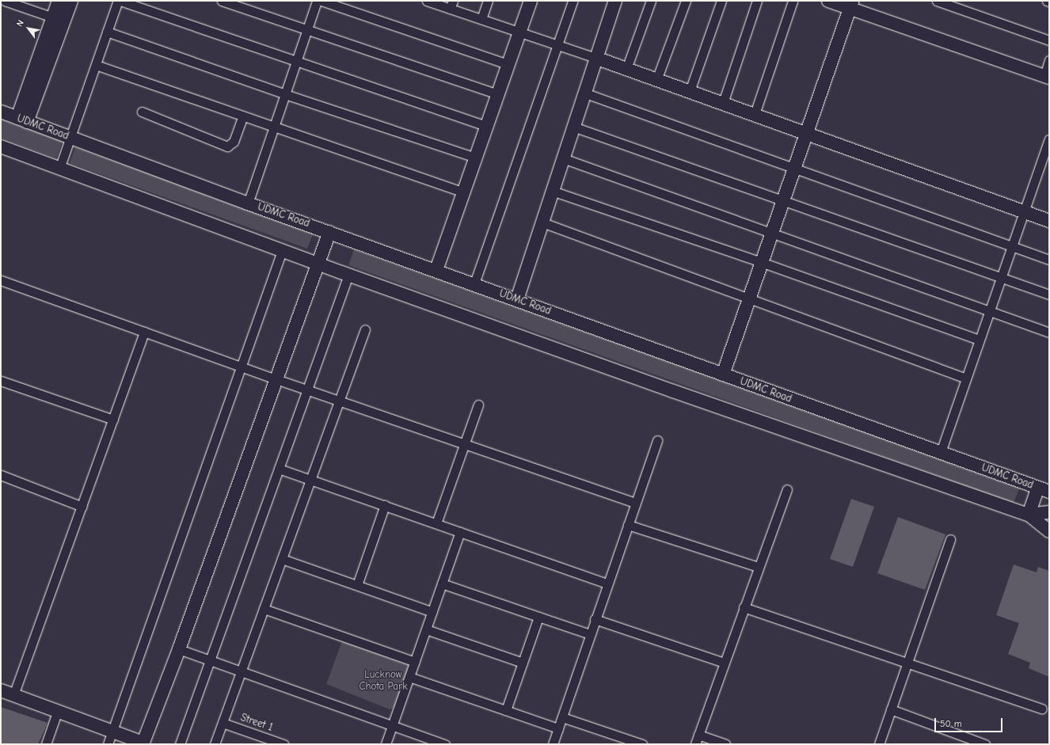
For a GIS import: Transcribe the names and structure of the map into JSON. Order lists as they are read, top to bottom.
{
  "streets": {
    "street": ["UDMC Road", "Street 1"]
  },
  "parks": ["Lucknow Chota Park"],
  "scale_bar": "50 m",
  "north": "top left"
}
